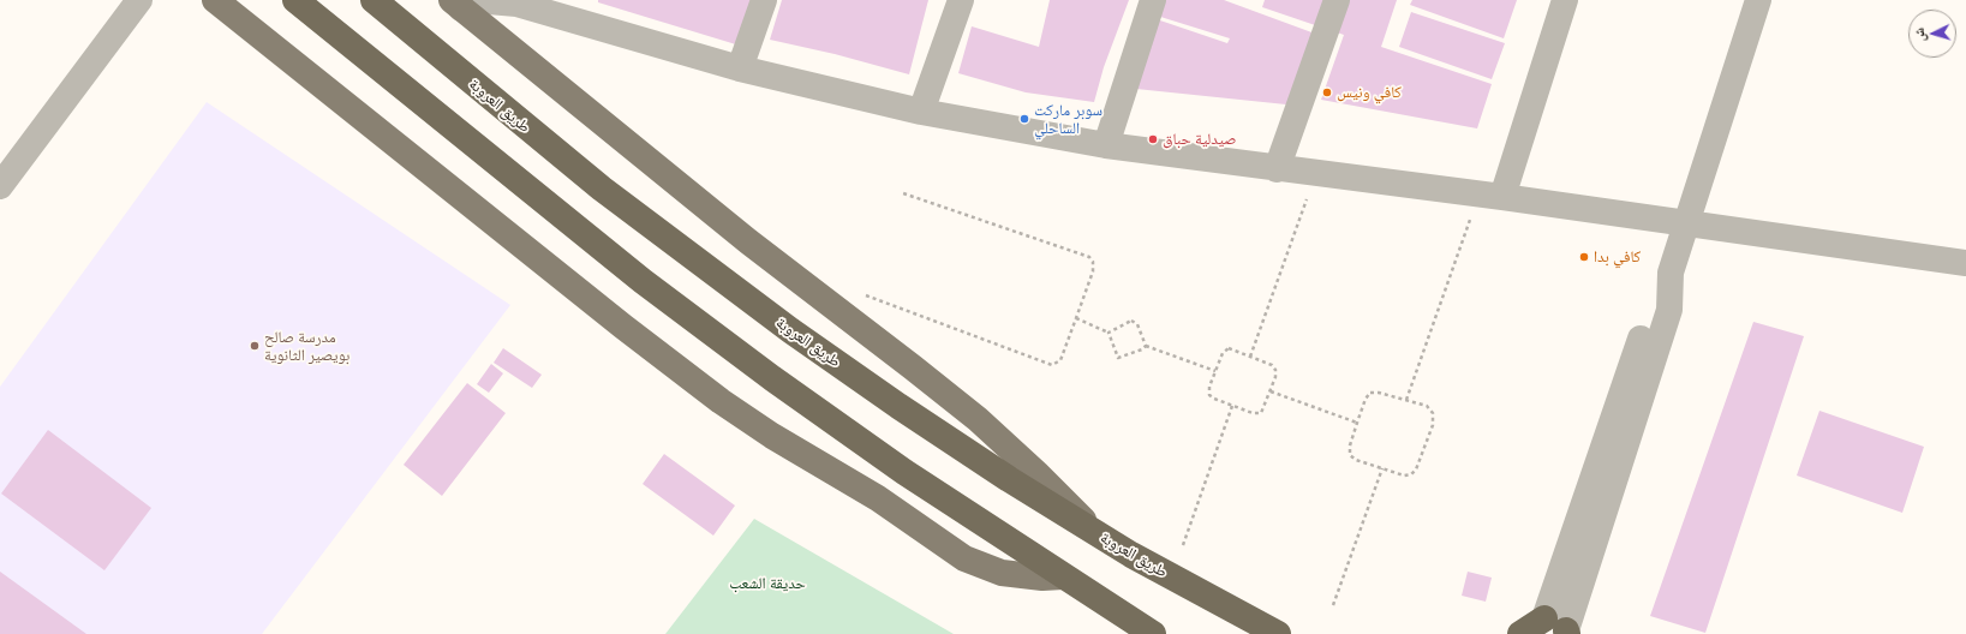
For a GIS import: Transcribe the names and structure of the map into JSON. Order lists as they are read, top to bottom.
{
  "streets": {
    "highway": ["طريق العروبة"]
  },
  "parks": ["حديقة الشعب"],
  "places": [
    "كافي ونيس",
    "سوبر ماركت الساحلي",
    "صيدلية حباق",
    "كافي بدا",
    "مدرسة صالح بويصير الثانوية"
  ],
  "north": "left"
}
